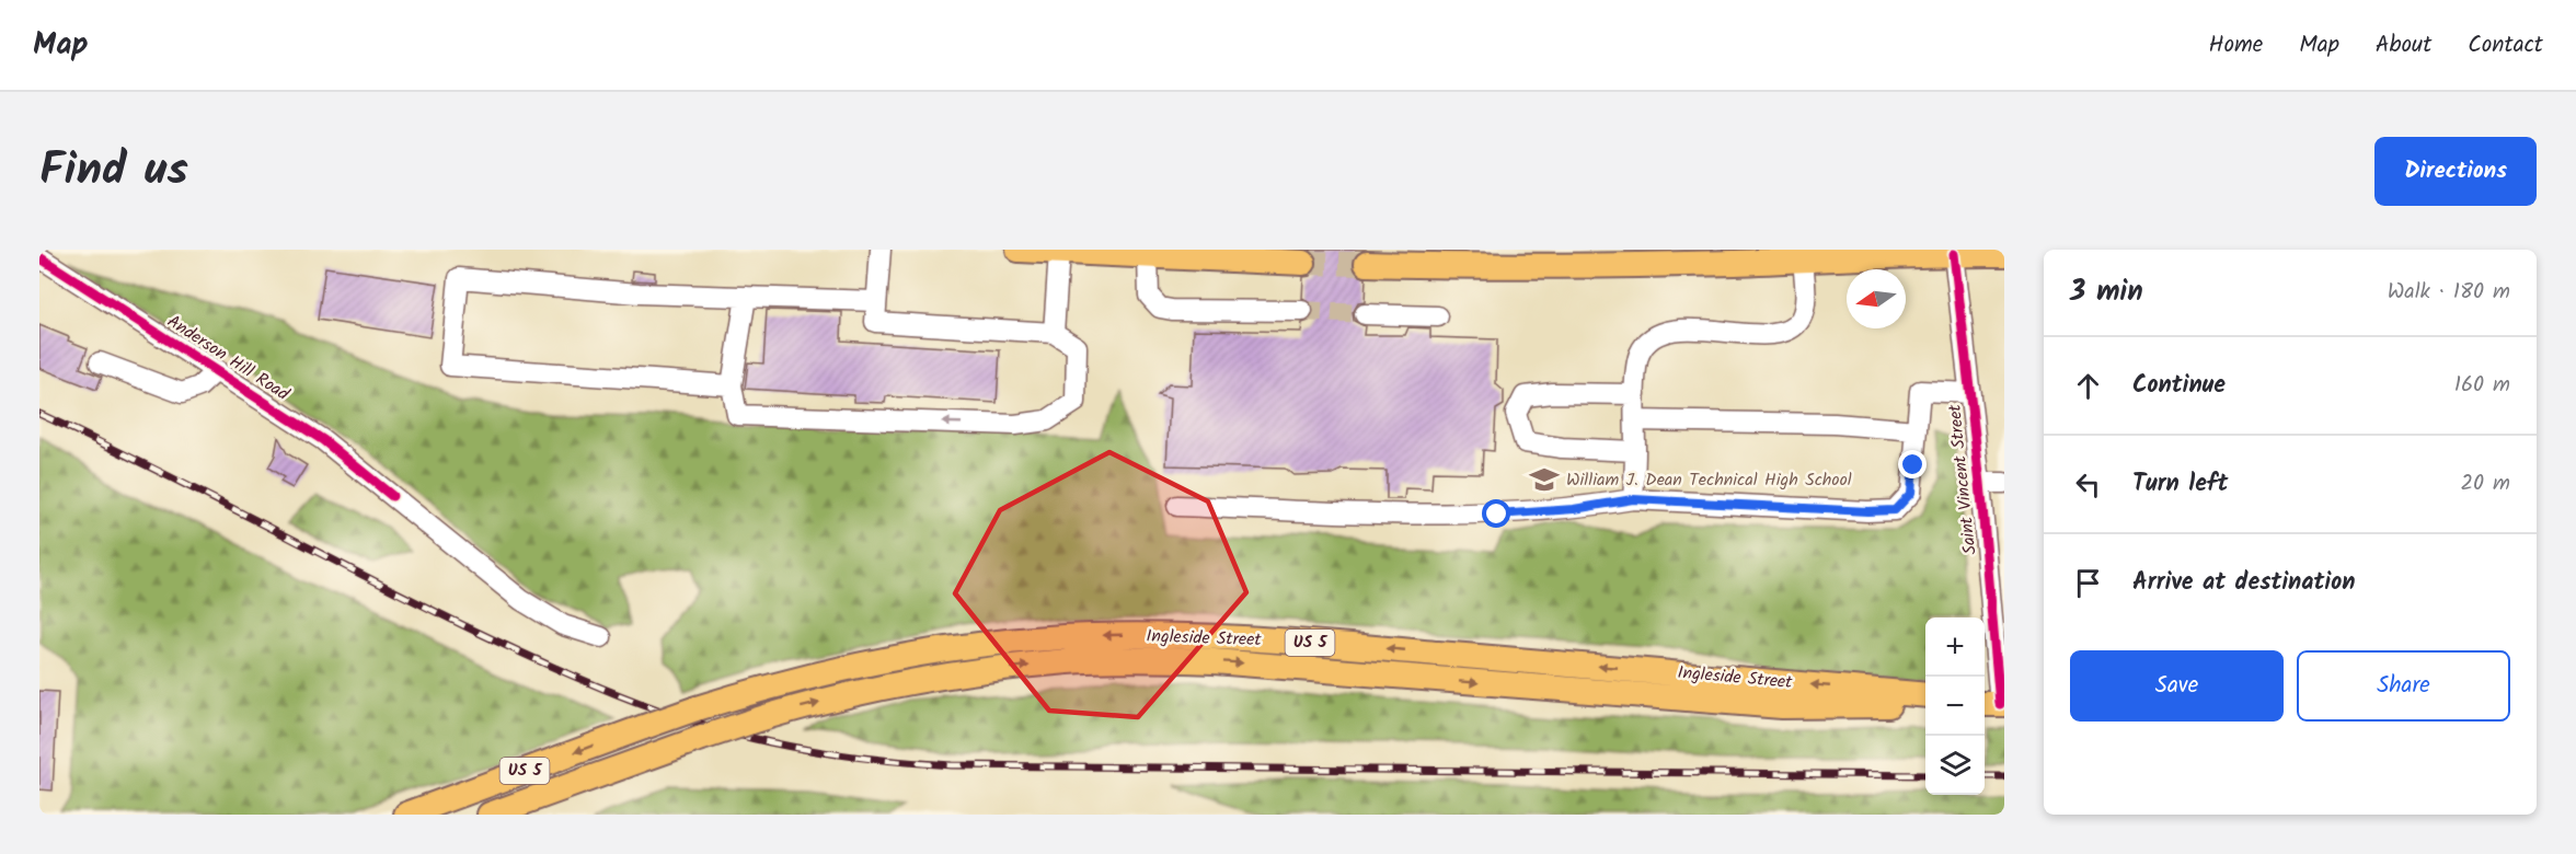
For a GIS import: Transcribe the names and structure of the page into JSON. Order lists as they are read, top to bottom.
{
  "streets": {
    "main road": ["Ingleside Street", "US 5"],
    "street": ["Anderson Hill Road", "Saint Vincent Street"]
  },
  "places": {
    "school or university": ["William J. Dean Technical High School"]
  },
  "north": "left",
  "page": {
    "header": "Map",
    "nav": [
      "Home",
      "Map",
      "About",
      "Contact"
    ],
    "title": "Find us",
    "buttons": [
      "Directions",
      ["Save", "Share"]
    ],
    "heading": ["3 min", "Walk · 180 m"],
    "list": [
      ["Continue", "160 m"],
      ["Turn left", "20 m"],
      "Arrive at destination"
    ],
    "map_buttons": ["+", "−"]
  }
}
